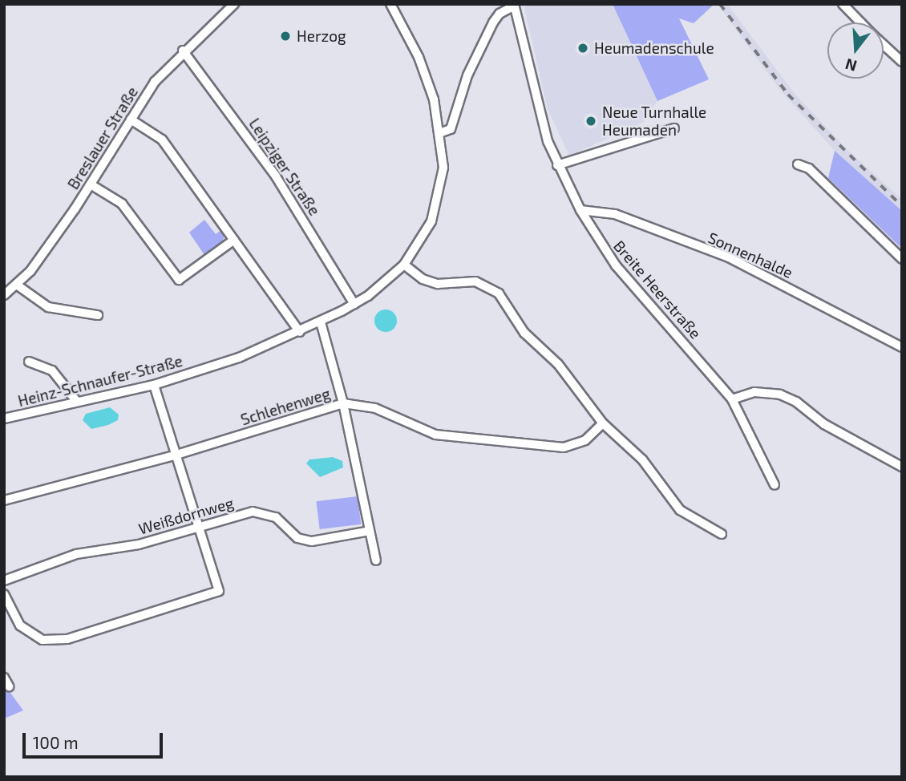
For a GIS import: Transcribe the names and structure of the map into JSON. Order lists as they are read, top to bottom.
{
  "streets": {
    "street": [
      "Breslauer Straße",
      "Leipziger Straße",
      "Sonnenhalde",
      "Breite Heerstraße",
      "Heinz-Schnaufer-Straße",
      "Schlehenweg",
      "Weißdornweg"
    ]
  },
  "crossings": [
    ["Breslauer Straße", "Leipziger Straße"],
    ["Leipziger Straße", "Heinz-Schnaufer-Straße"],
    ["Sonnenhalde", "Breite Heerstraße"]
  ],
  "places": ["Herzog", "Heumadenschule", "Neue Turnhalle Heumaden"],
  "scale_bar": "100 m",
  "north": "bottom"
}
